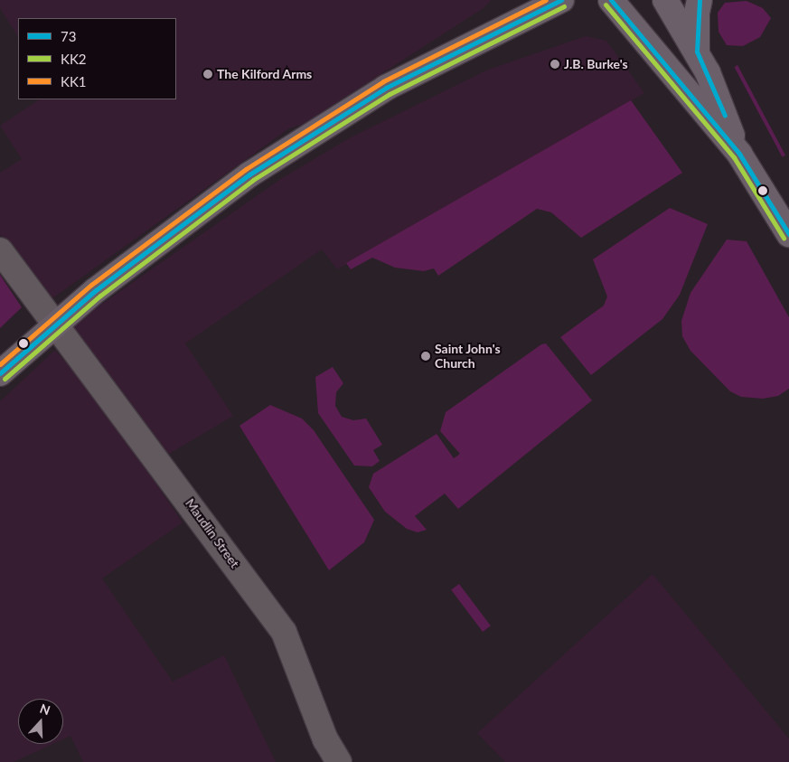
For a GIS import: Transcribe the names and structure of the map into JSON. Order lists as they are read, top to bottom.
{
  "streets": {
    "street": ["Maudlin Street"]
  },
  "places": ["J.B. Burke's", "The Kilford Arms", "Saint John's Church"],
  "lines": ["transit line 73", "transit line KK1", "transit line KK2"],
  "legend": ["73", "KK2", "KK1"],
  "north": "top"
}
